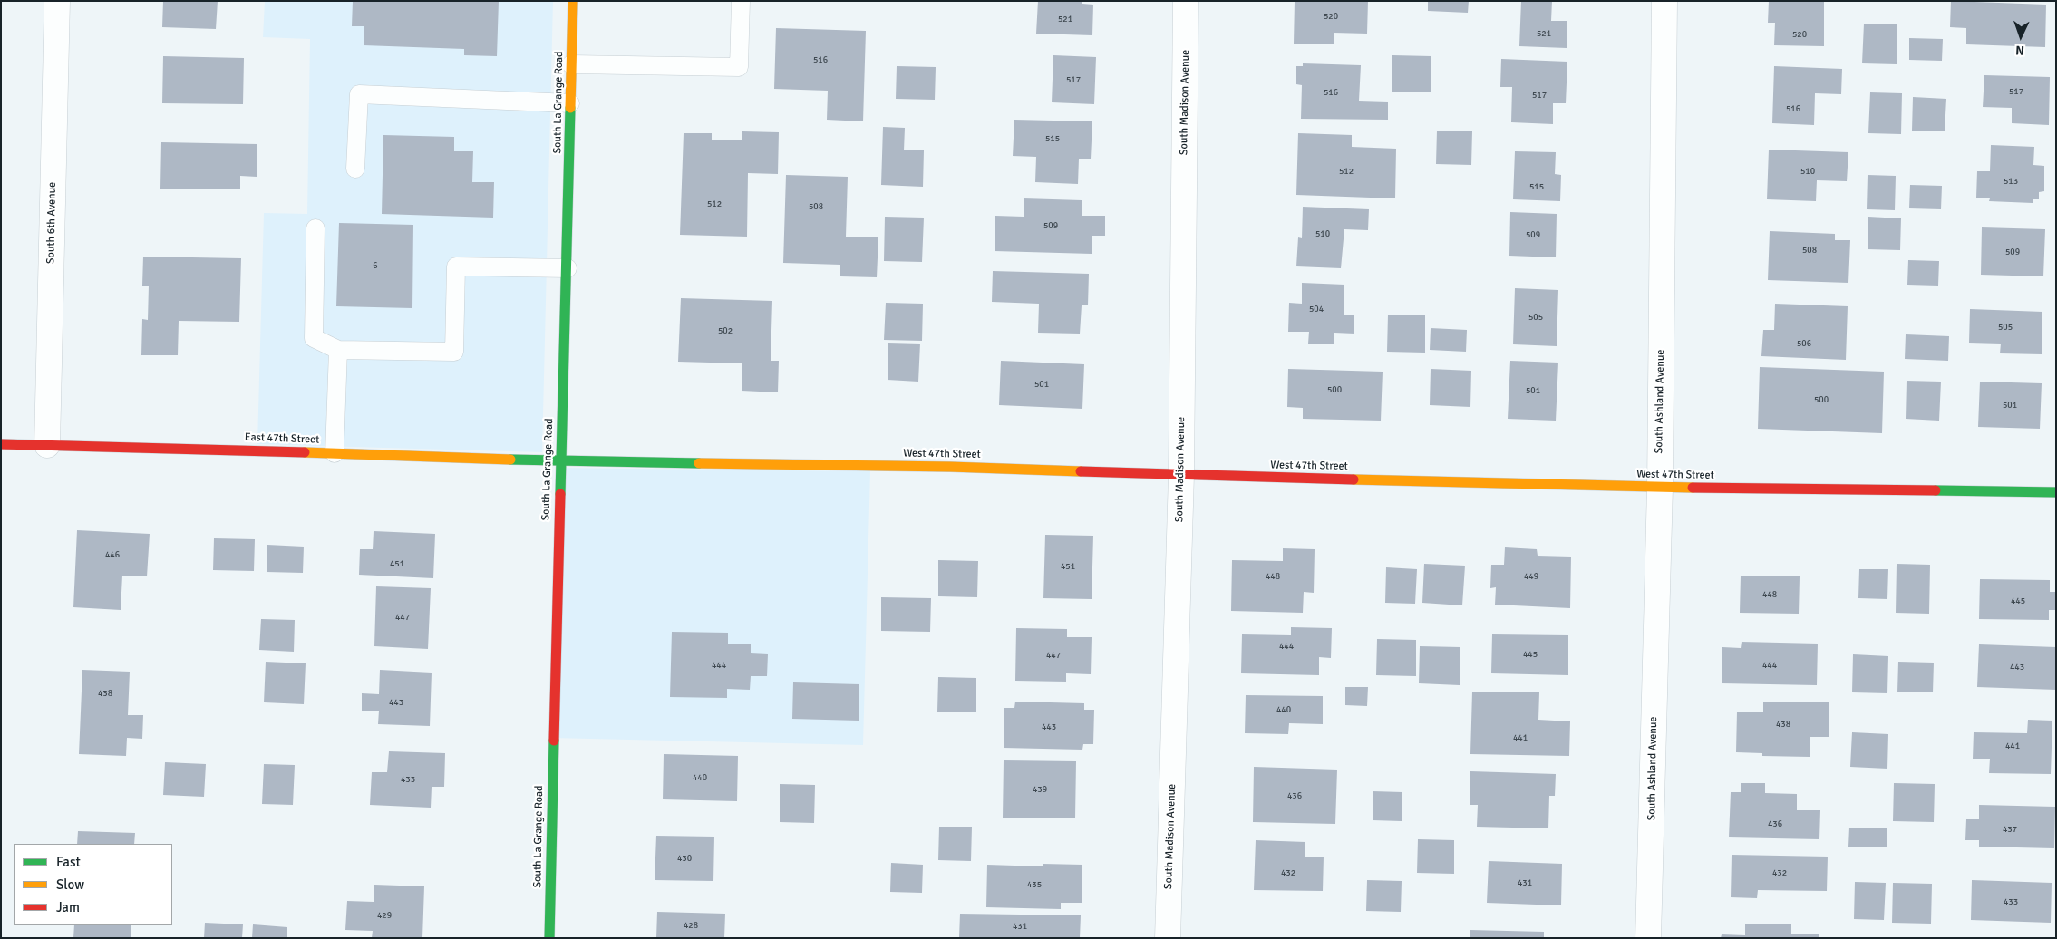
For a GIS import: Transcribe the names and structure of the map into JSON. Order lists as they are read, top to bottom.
{
  "streets": {
    "main road": ["South La Grange Road", "East 47th Street", "West 47th Street"],
    "street": ["South Madison Avenue", "South 6th Avenue", "South Ashland Avenue"]
  },
  "crossings": [
    ["South La Grange Road", "East 47th Street"],
    ["South La Grange Road", "West 47th Street"],
    ["South Madison Avenue", "West 47th Street"],
    ["South 6th Avenue", "East 47th Street"],
    ["South Ashland Avenue", "West 47th Street"],
    ["East 47th Street", "West 47th Street"]
  ],
  "house_numbers": [
    "520",
    "521",
    "521",
    "520",
    "516",
    "517",
    "517",
    "516",
    "517",
    "516",
    "515",
    "512",
    "510",
    "513",
    "515",
    "512",
    "508",
    "509",
    "510",
    "509",
    "508",
    "509",
    "6",
    "504",
    "505",
    "505",
    "502",
    "506",
    "501",
    "500",
    "501",
    "500",
    "501",
    "446",
    "451",
    "451",
    "448",
    "449",
    "448",
    "445",
    "447",
    "444",
    "445",
    "447",
    "444",
    "444",
    "443",
    "438",
    "443",
    "440",
    "438",
    "443",
    "441",
    "441",
    "440",
    "433",
    "439",
    "436",
    "436",
    "437",
    "430",
    "432",
    "432",
    "431",
    "435",
    "433",
    "429",
    "428",
    "431"
  ],
  "legend": ["Fast", "Slow", "Jam"],
  "north": "bottom"
}
